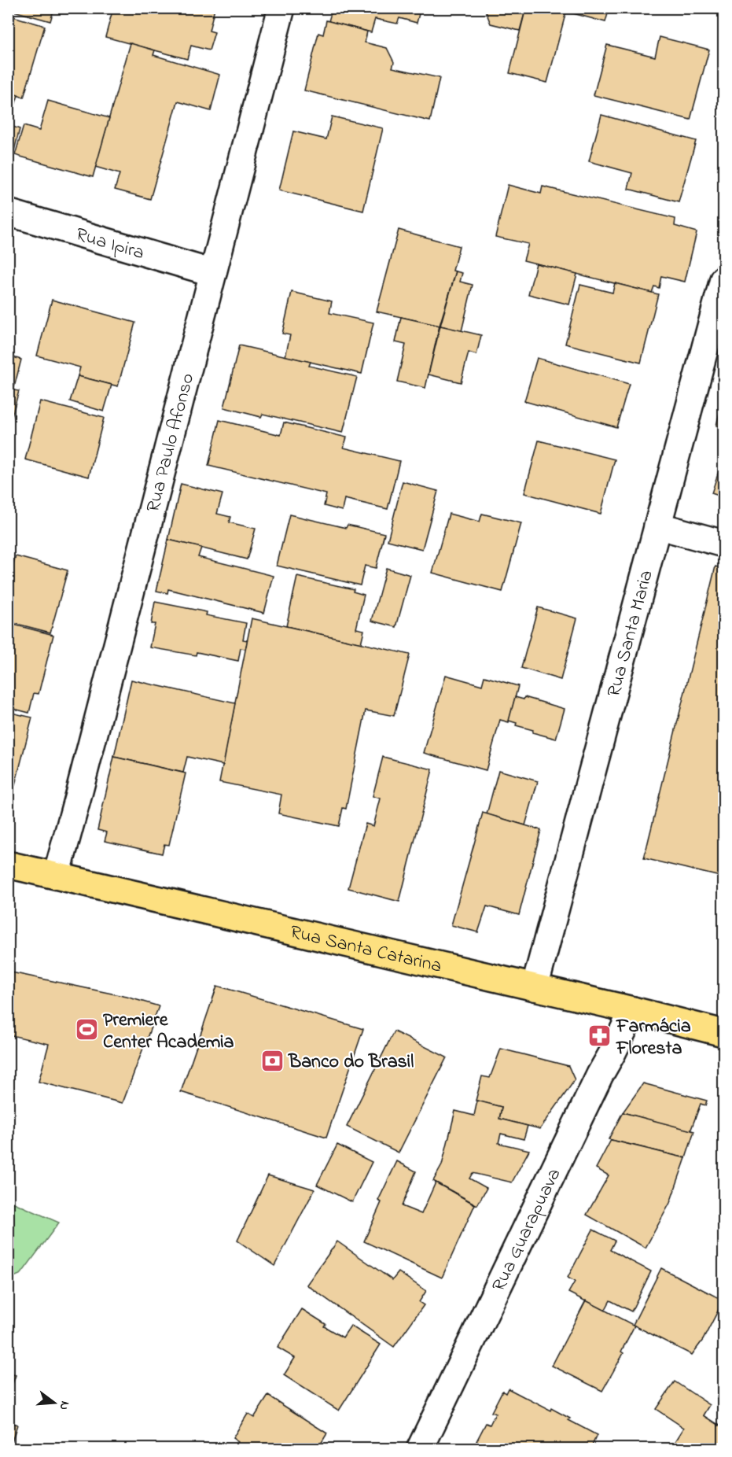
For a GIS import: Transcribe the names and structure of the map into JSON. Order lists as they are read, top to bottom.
{
  "streets": {
    "main road": ["Rua Santa Catarina"],
    "street": [
      "Rua Ipira",
      "Rua Paulo Afonso",
      "Rua Santa Maria",
      "Rua Guarapuava"
    ]
  },
  "crossings": [
    ["Rua Ipira", "Rua Paulo Afonso"],
    ["Rua Paulo Afonso", "Rua Santa Catarina"],
    ["Rua Santa Maria", "Rua Santa Catarina"],
    ["Rua Santa Catarina", "Rua Guarapuava"]
  ],
  "places": {
    "sports": ["Premiere Center Academia"],
    "pharmacy": ["Farmácia Floresta"],
    "bank": ["Banco do Brasil"]
  },
  "north": "right"
}
